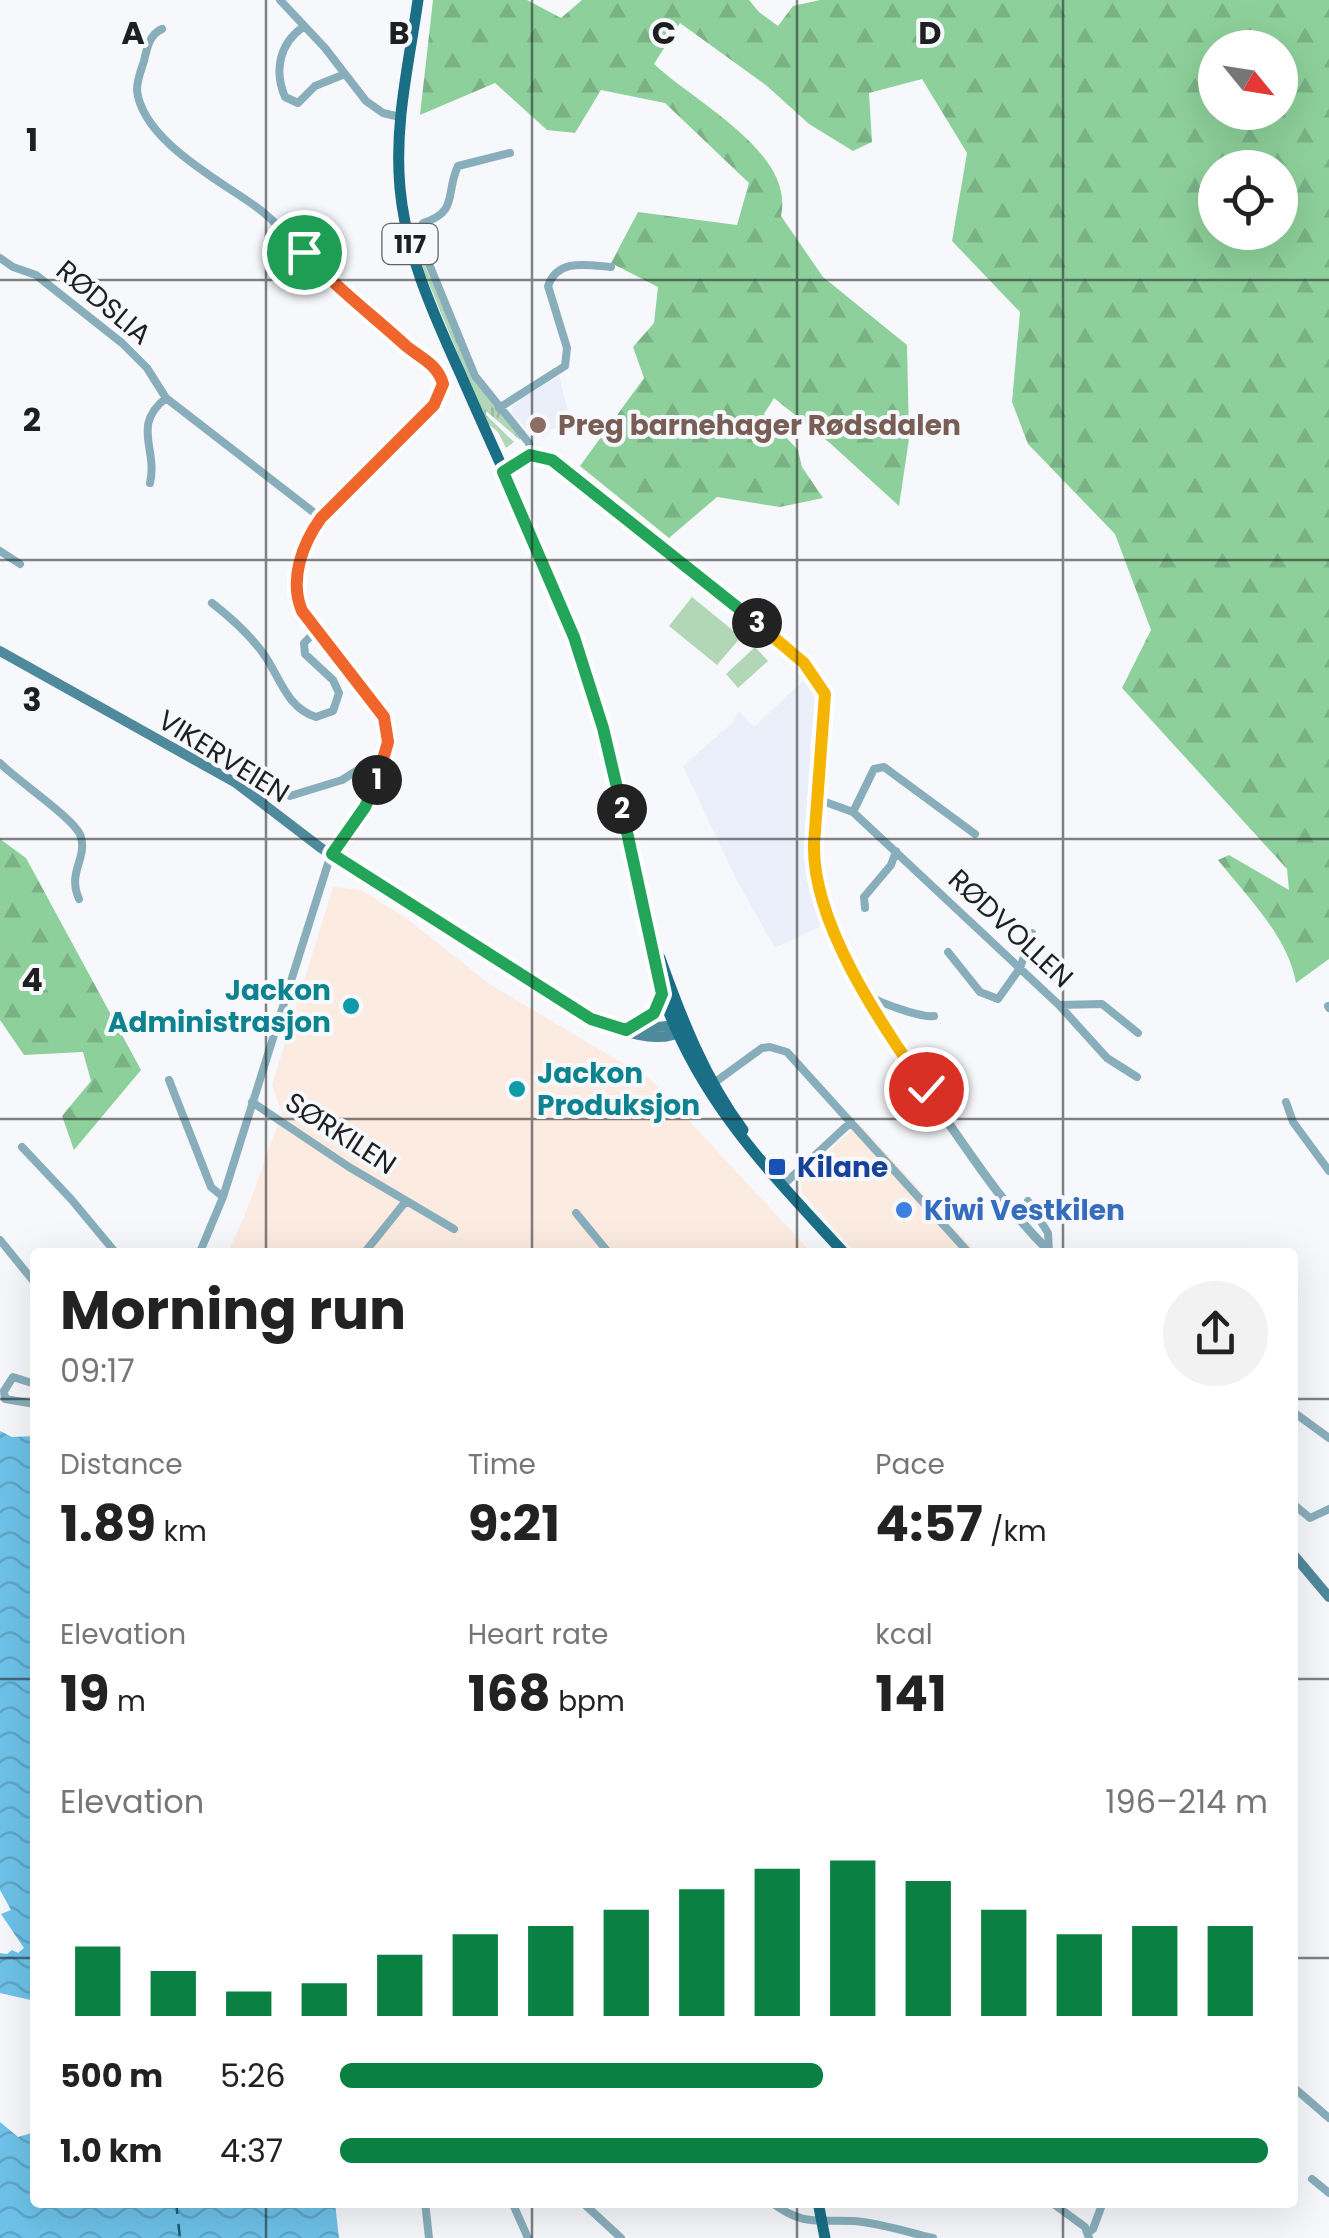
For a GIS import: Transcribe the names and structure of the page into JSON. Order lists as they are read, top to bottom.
{
  "streets": {
    "main road": ["117", "VIKERVEIEN"],
    "street": ["RØDSLIA", "RØDVOLLEN", "SØRKILEN"]
  },
  "crossings": [
    ["117", "VIKERVEIEN"]
  ],
  "places": {
    "other": [
      "Preg barnehager Rødsdalen",
      "Jackon Administrasjon",
      "Jackon Produksjon",
      "Kiwi Vestkilen"
    ],
    "transit": ["Kilane"]
  },
  "north": "bottom right",
  "page": {
    "pins": ["3", "1", "2"],
    "heading": ["Morning run", "09:17"],
    "stats": [
      ["Distance", "1.89 km"],
      ["Time", "9:21"],
      ["Pace", "4:57 /km"],
      ["Elevation", "19 m"],
      ["Heart rate", "168 bpm"],
      ["kcal", "141"]
    ],
    "chart": ["Elevation", "196–214 m"],
    "list": [
      {
        "name": "500 m",
        "note": "5:26"
      },
      {
        "name": "1.0 km",
        "note": "4:37"
      }
    ]
  },
  "grid": {
    "columns": [
      "A",
      "B",
      "C",
      "D"
    ],
    "rows": [
      "1",
      "2",
      "3",
      "4"
    ]
  }
}
